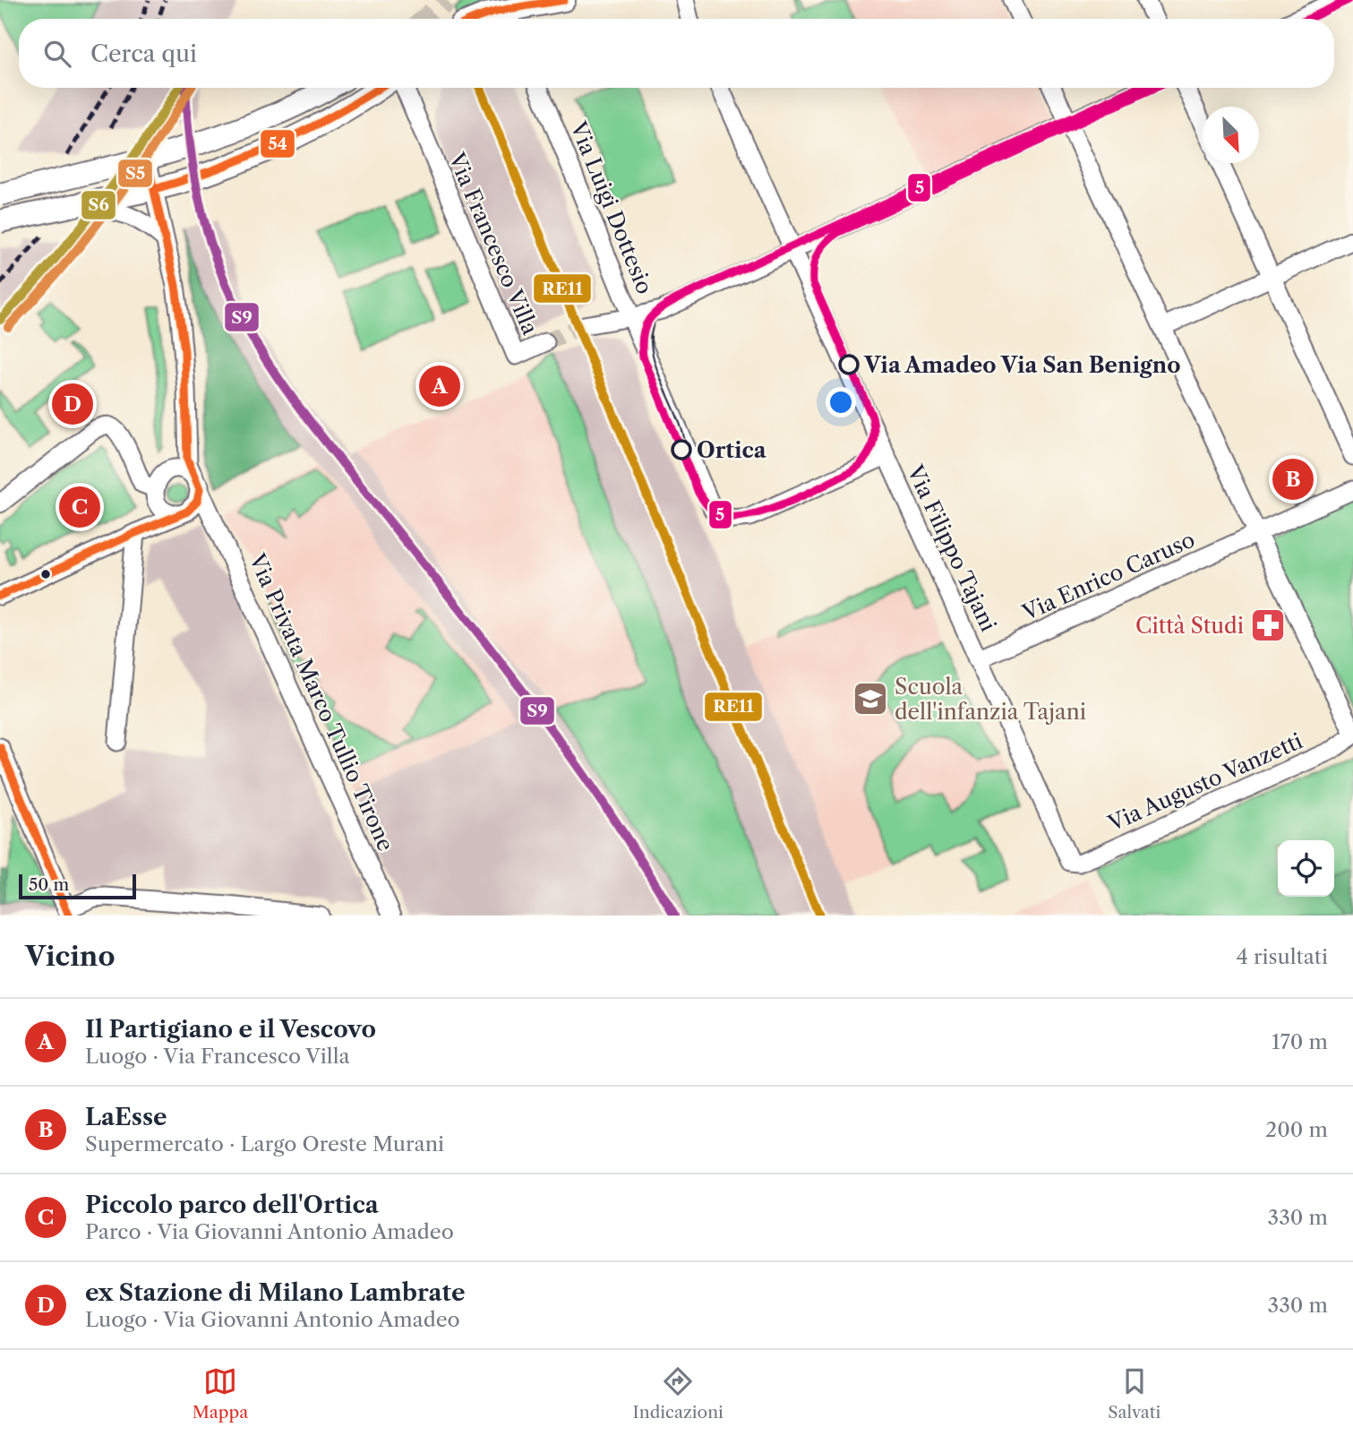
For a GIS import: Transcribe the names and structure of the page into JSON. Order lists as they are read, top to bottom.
{
  "streets": {
    "street": [
      "Via Luigi Dottesio",
      "Via Francesco Villa",
      "Via Filippo Tajani",
      "Via Enrico Caruso",
      "Via Privata Marco Tullio Tirone",
      "Via Augusto Vanzetti"
    ]
  },
  "crossings": [
    ["Via Luigi Dottesio", "Via Filippo Tajani"],
    ["Via Filippo Tajani", "Via Enrico Caruso"],
    ["Via Filippo Tajani", "Via Augusto Vanzetti"]
  ],
  "places": {
    "other": ["Via Amadeo Via San Benigno", "Ortica"],
    "pharmacy": ["Città Studi"],
    "school or university": ["Scuola dell'infanzia Tajani"]
  },
  "lines": [
    "transit line 5",
    "transit line 54",
    "transit line S9",
    "transit line RE11",
    "transit line S6",
    "transit line S5"
  ],
  "scale_bar": "50 m",
  "north": "bottom right",
  "page": {
    "search": "Cerca qui",
    "pins": [
      "A",
      "D",
      "B",
      "C"
    ],
    "scale": "50 m",
    "heading": ["Vicino", "4 risultati"],
    "list": [
      {
        "mark": "A",
        "name": "Il Partigiano e il Vescovo",
        "note": "Luogo · Via Francesco Villa",
        "value": "170 m"
      },
      {
        "mark": "B",
        "name": "LaEsse",
        "note": "Supermercato · Largo Oreste Murani",
        "value": "200 m"
      },
      {
        "mark": "C",
        "name": "Piccolo parco dell'Ortica",
        "note": "Parco · Via Giovanni Antonio Amadeo",
        "value": "330 m"
      },
      {
        "mark": "D",
        "name": "ex Stazione di Milano Lambrate",
        "note": "Luogo · Via Giovanni Antonio Amadeo",
        "value": "330 m"
      }
    ],
    "nav": ["Mappa", "Indicazioni", "Salvati"]
  }
}
